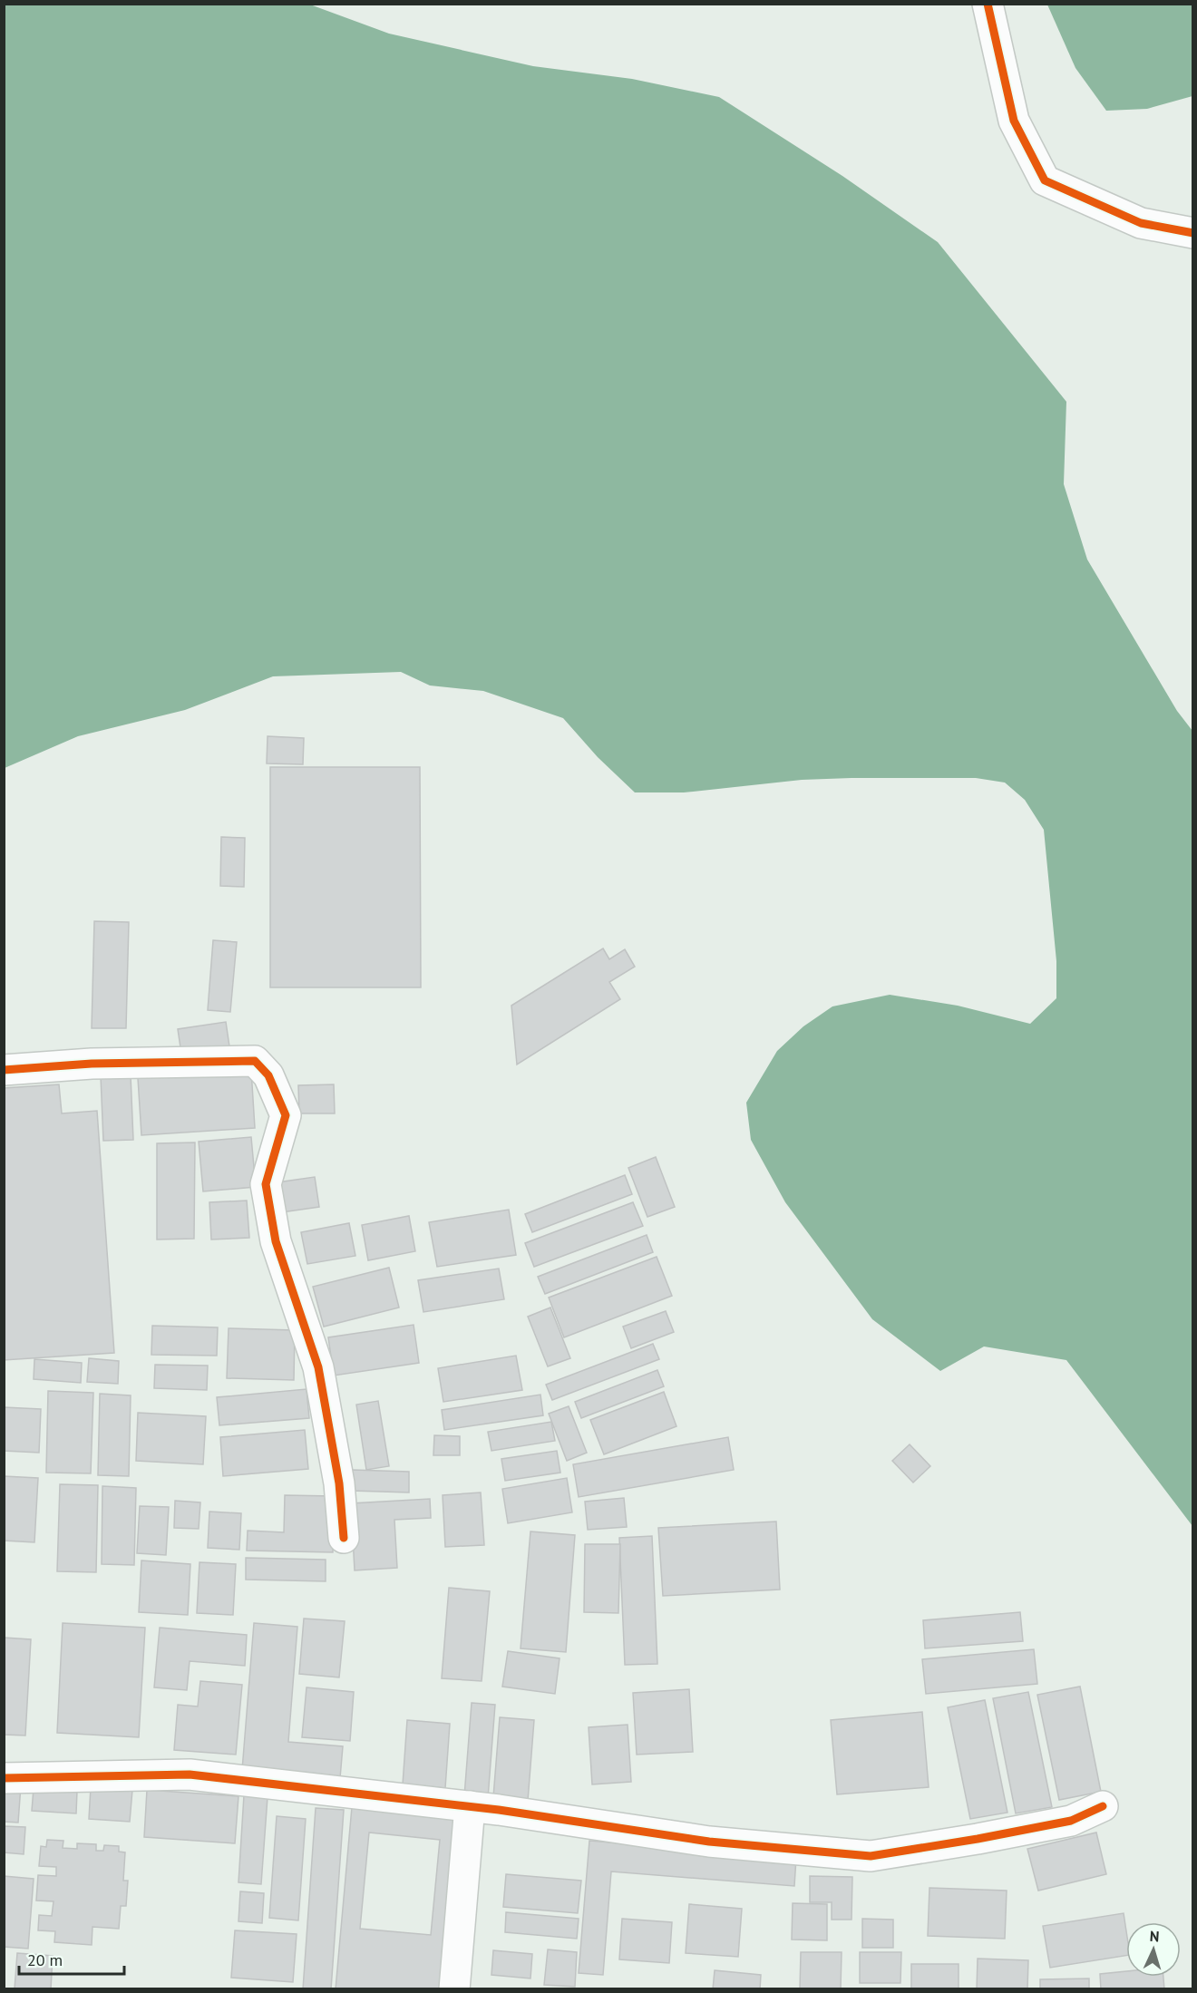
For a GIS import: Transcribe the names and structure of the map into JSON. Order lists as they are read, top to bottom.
{
  "scale_bar": "20 m",
  "north": "top"
}
